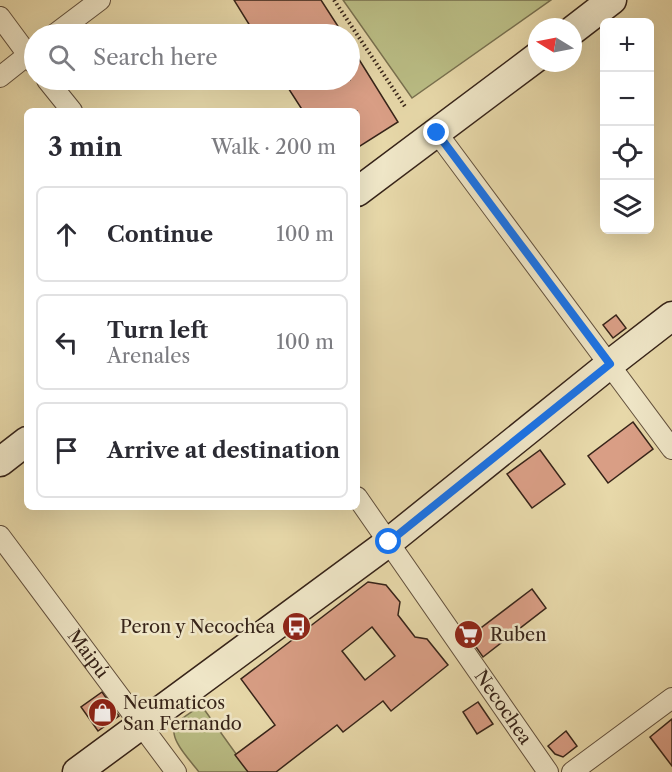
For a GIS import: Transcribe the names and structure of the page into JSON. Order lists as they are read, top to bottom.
{
  "streets": {
    "street": ["Maipú", "Necochea"]
  },
  "places": {
    "bus stop": ["Peron y Necochea"],
    "supermarket": ["Ruben"],
    "shop": ["Neumaticos San Fernando"]
  },
  "north": "left",
  "page": {
    "map_buttons": ["+", "−"],
    "search": "Search here",
    "heading": ["3 min", "Walk · 200 m"],
    "list": [
      ["Continue", "100 m"],
      ["Turn left", "Arenales", "100 m"],
      "Arrive at destination"
    ]
  }
}
